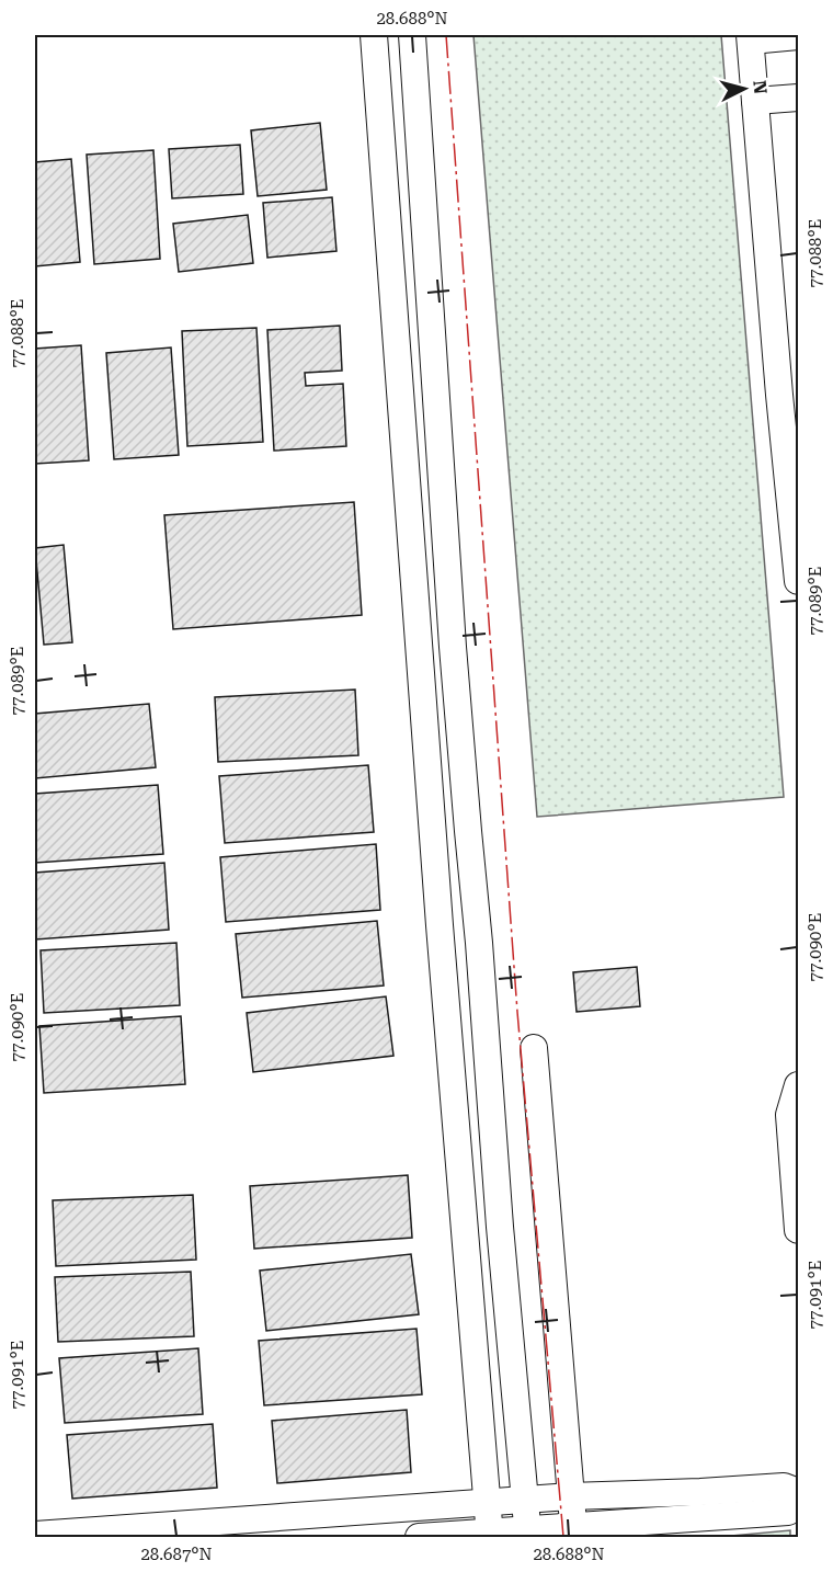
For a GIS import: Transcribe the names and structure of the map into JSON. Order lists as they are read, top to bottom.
{
  "north": "right",
  "coordinates": [
    "28.688°N",
    "77.088°E",
    "77.089°E",
    "77.090°E",
    "77.091°E",
    "28.687°N"
  ]
}
